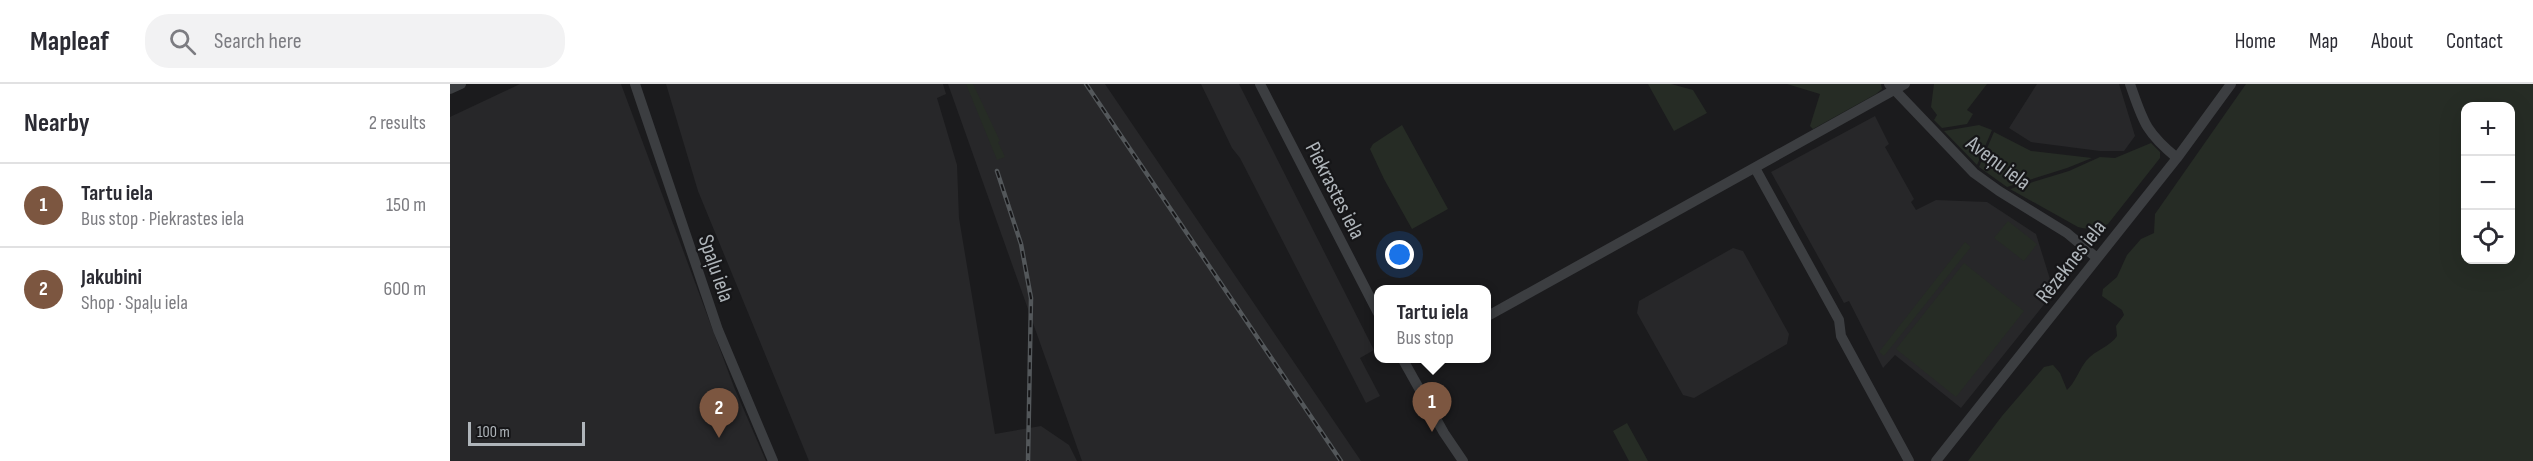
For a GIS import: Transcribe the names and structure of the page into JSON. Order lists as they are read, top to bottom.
{
  "streets": {
    "street": [
      "Aveņu iela",
      "Piekrastes iela",
      "Rēzeknes iela",
      "Spaļu iela"
    ]
  },
  "crossings": [
    ["Aveņu iela", "Rēzeknes iela"]
  ],
  "scale_bar": "100 m",
  "page": {
    "header": "Mapleaf",
    "search": "Search here",
    "nav": [
      "Home",
      "Map",
      "About",
      "Contact"
    ],
    "heading": ["Nearby", "2 results"],
    "map_buttons": ["+", "−"],
    "list": [
      {
        "mark": "1",
        "name": "Tartu iela",
        "note": "Bus stop · Piekrastes iela",
        "value": "150 m"
      },
      {
        "mark": "2",
        "name": "Jakubini",
        "note": "Shop · Spaļu iela",
        "value": "600 m"
      }
    ],
    "popup": ["Tartu iela", "Bus stop"],
    "pins": ["1", "2"],
    "scale": "100 m"
  }
}
